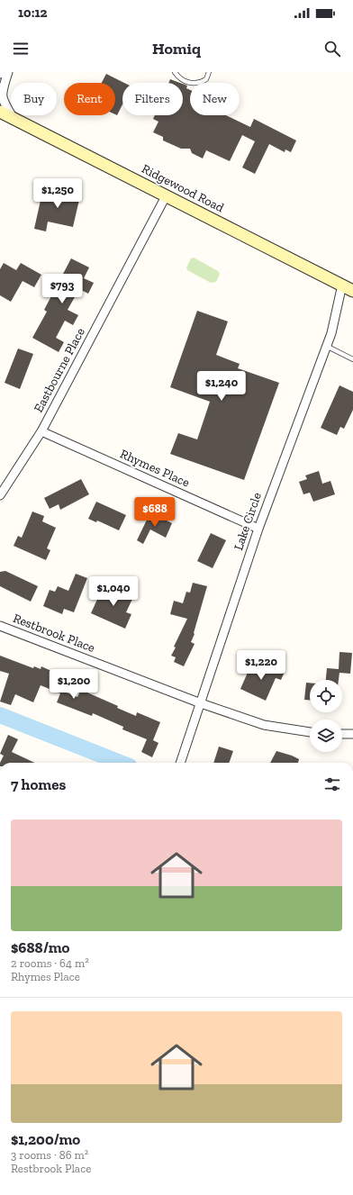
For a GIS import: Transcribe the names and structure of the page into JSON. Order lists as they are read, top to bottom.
{
  "streets": {
    "street": [
      "Ridgewood Road",
      "Eastbourne Place",
      "Rhymes Place",
      "Lake Circle",
      "Restbrook Place"
    ]
  },
  "crossings": [
    ["Ridgewood Road", "Eastbourne Place"],
    ["Ridgewood Road", "Lake Circle"],
    ["Eastbourne Place", "Rhymes Place"],
    ["Rhymes Place", "Lake Circle"],
    ["Lake Circle", "Restbrook Place"]
  ],
  "page": {
    "status": "10:12",
    "header": "Homiq",
    "chip": [
      "Buy",
      "Rent",
      "Filters",
      "New"
    ],
    "price": [
      "$1,250",
      "$793",
      "$1,240",
      "$688",
      "$1,040",
      "$1,220",
      "$1,200"
    ],
    "heading": "7 homes",
    "list": [
      {
        "name": "$688/mo",
        "note": "2 rooms · 64 m² · Rhymes Place"
      },
      {
        "name": "$1,200/mo",
        "note": "3 rooms · 86 m² · Restbrook Place"
      }
    ]
  }
}
